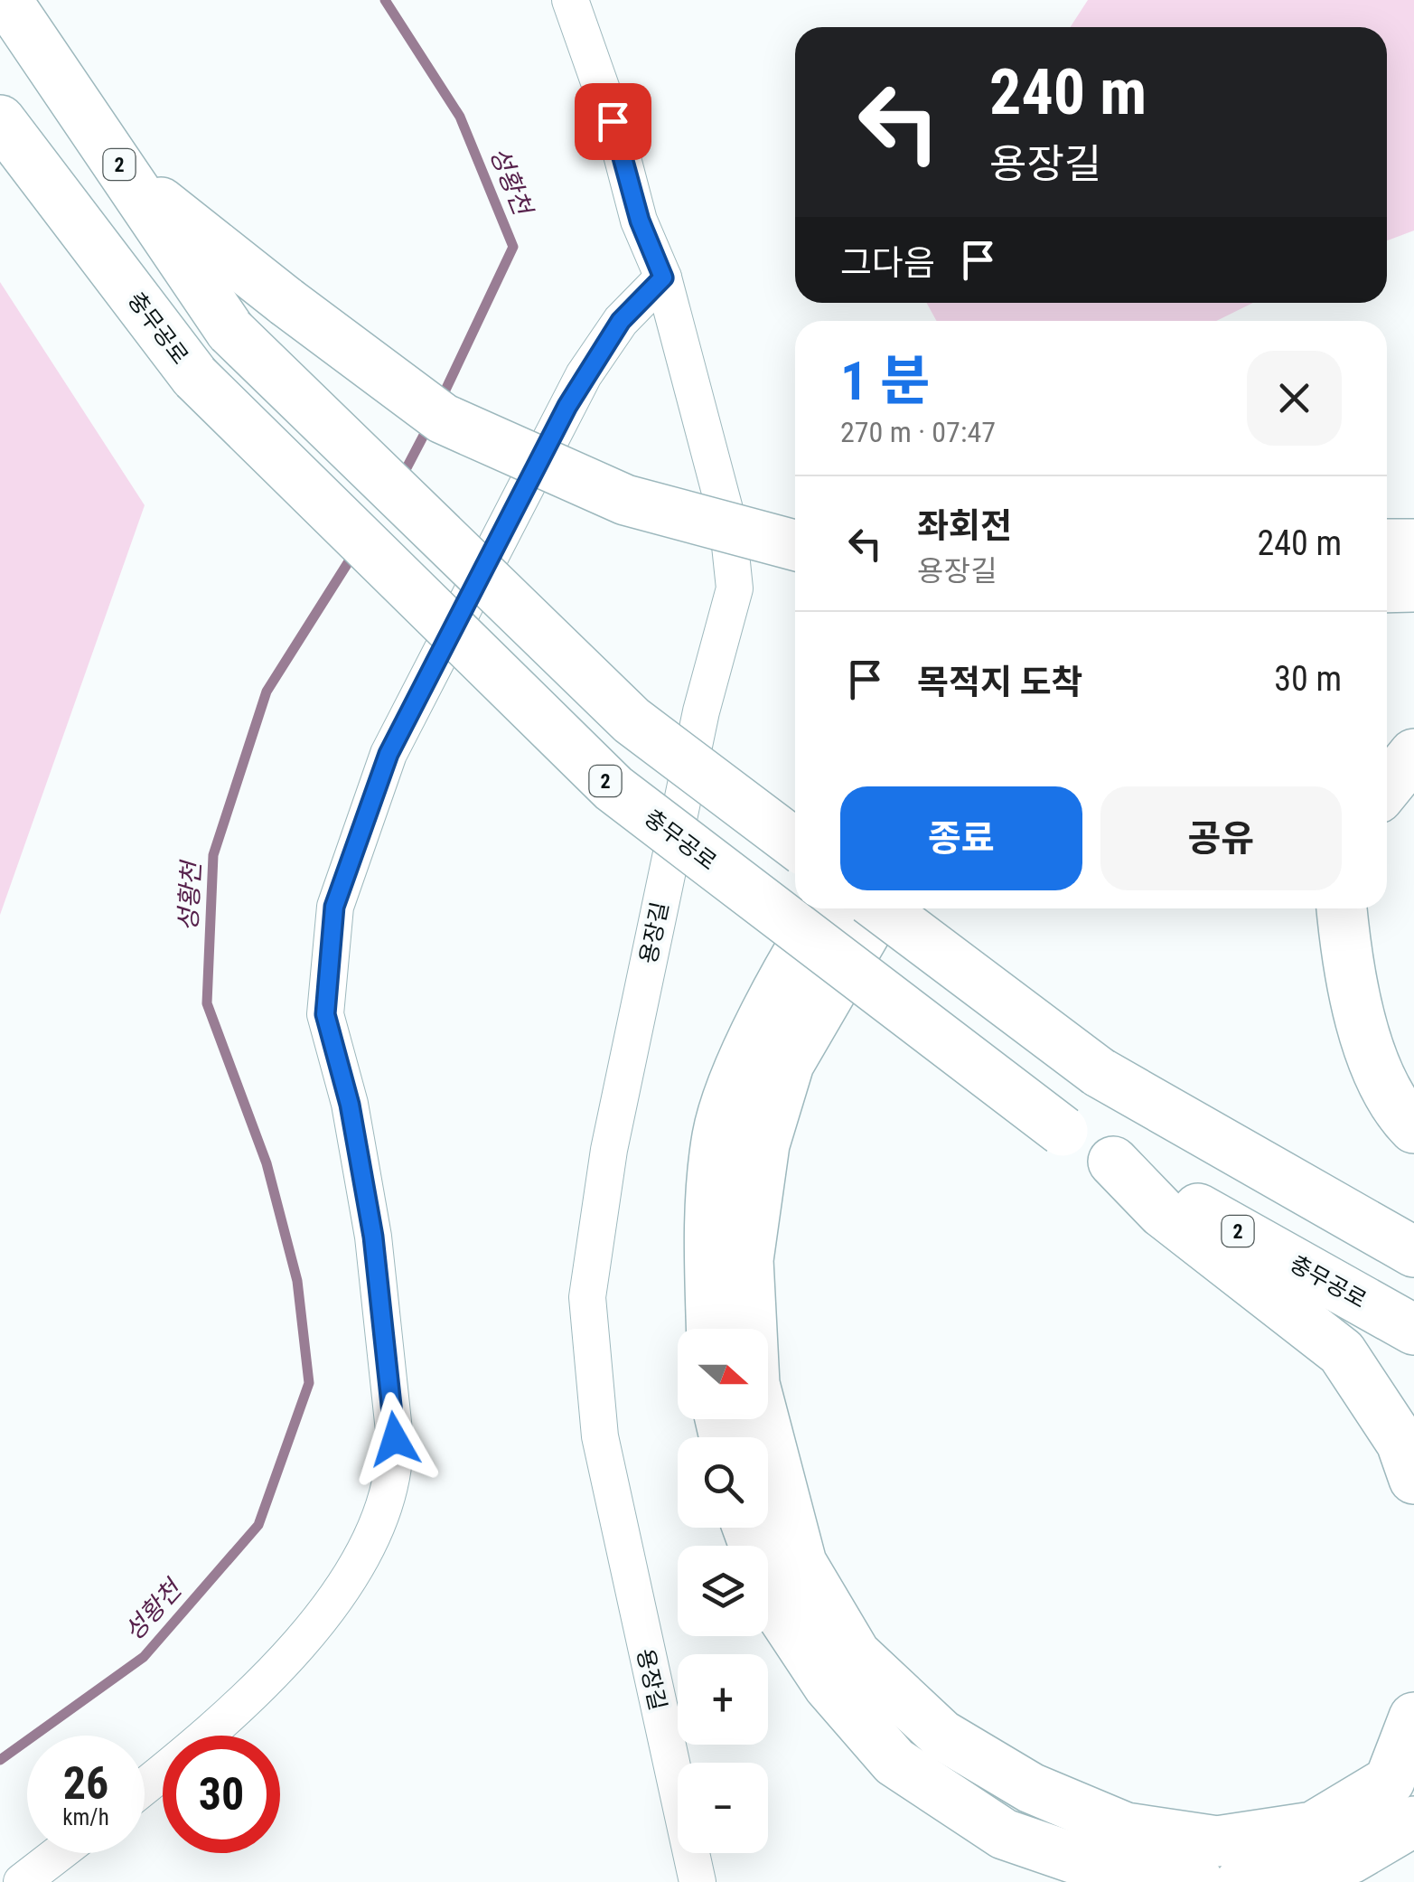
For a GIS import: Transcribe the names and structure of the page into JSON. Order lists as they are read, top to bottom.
{
  "streets": {
    "highway": ["2", "충무공로"],
    "street": ["용장길"]
  },
  "water": ["성황천"],
  "north": "right",
  "page": {
    "turn": ["240 m", "용장길"],
    "then": "그다음",
    "heading": ["1 분", "270 m · 07:47"],
    "list": [
      {
        "name": "좌회전",
        "note": "용장길",
        "value": "240 m"
      },
      {
        "name": "목적지 도착",
        "value": "30 m"
      }
    ],
    "buttons": ["종료", "공유"],
    "map_buttons": ["+", "−"],
    "speed": "26 km/h",
    "limit": "30"
  }
}
